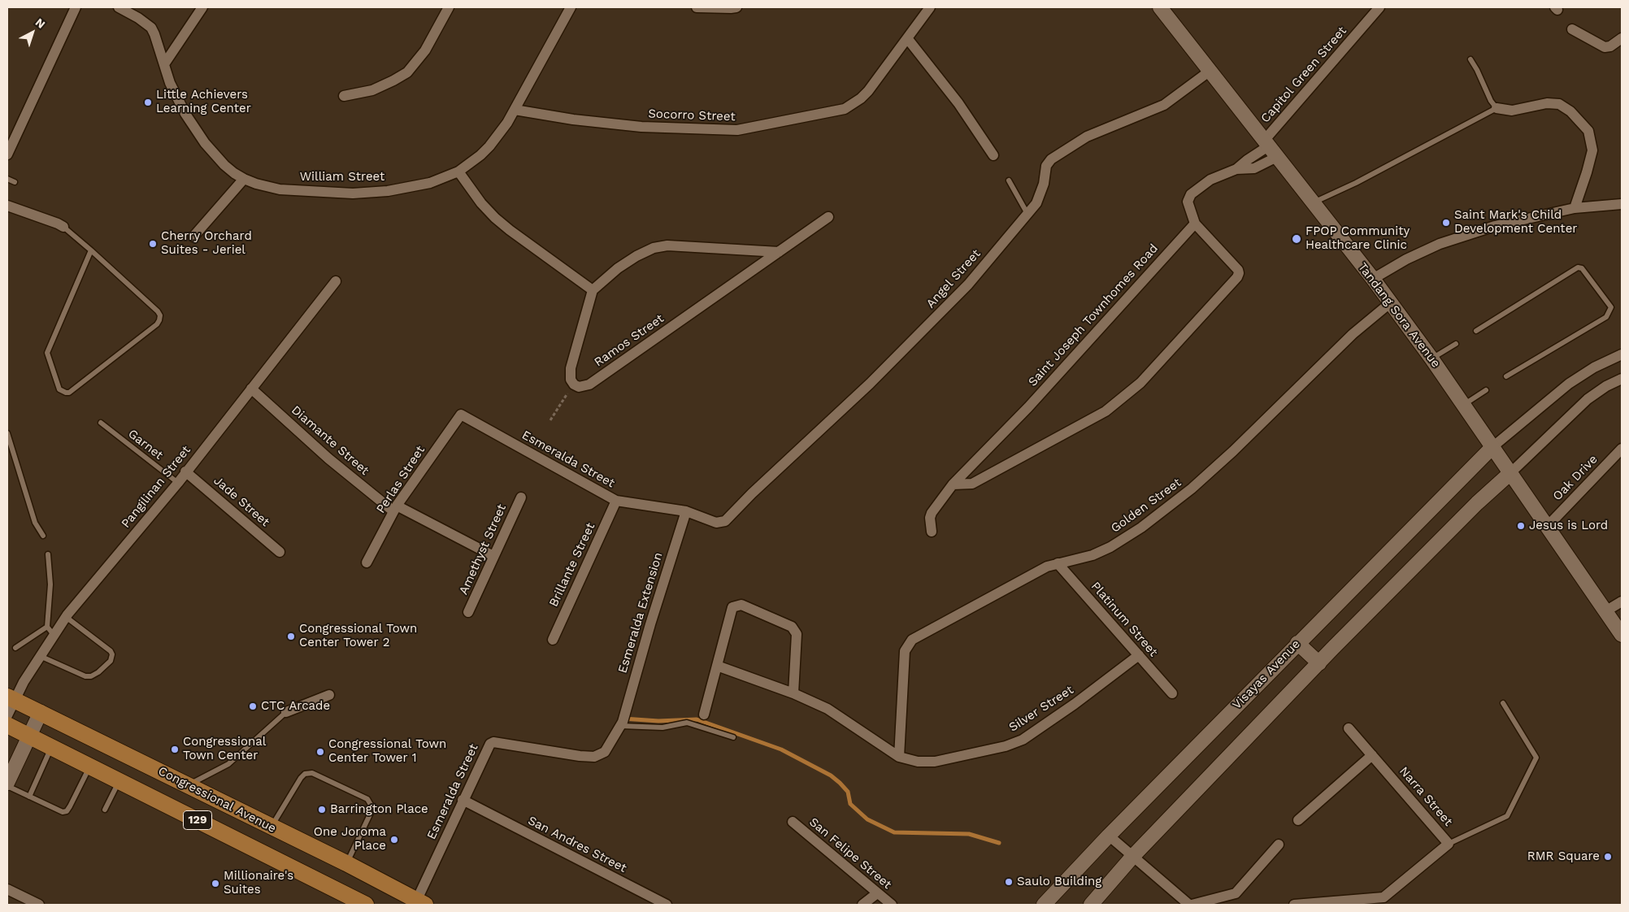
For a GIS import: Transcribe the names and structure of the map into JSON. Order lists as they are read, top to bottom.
{
  "streets": {
    "main road": [
      "Tandang Sora Avenue",
      "Visayas Avenue",
      "Congressional Avenue",
      "129"
    ],
    "street": [
      "Capitol Green Street",
      "Socorro Street",
      "William Street",
      "Angel Street",
      "Saint Joseph Townhomes Road",
      "Ramos Street",
      "Diamante Street",
      "Esmeralda Street",
      "Oak Drive",
      "Perlas Street",
      "Pangilinan Street",
      "Jade Street",
      "Golden Street",
      "Amethyst Street",
      "Brillante Street",
      "Esmeralda Extension",
      "Platinum Street",
      "Silver Street",
      "Narra Street",
      "San Andres Street",
      "San Felipe Street"
    ],
    "lane": ["Garnet"]
  },
  "crossings": [
    ["Capitol Green Street", "Tandang Sora Avenue"],
    ["Socorro Street", "William Street"],
    ["Angel Street", "Tandang Sora Avenue"],
    ["Angel Street", "Esmeralda Street"],
    ["Tandang Sora Avenue", "Oak Drive"],
    ["Tandang Sora Avenue", "Golden Street"],
    ["Tandang Sora Avenue", "Visayas Avenue"],
    ["Diamante Street", "Perlas Street"],
    ["Diamante Street", "Pangilinan Street"],
    ["Diamante Street", "Amethyst Street"],
    ["Garnet", "Pangilinan Street"],
    ["Esmeralda Street", "Perlas Street"],
    ["Esmeralda Street", "Brillante Street"],
    ["Esmeralda Street", "Esmeralda Extension"],
    ["Esmeralda Street", "Congressional Avenue"],
    ["Esmeralda Street", "San Andres Street"],
    ["Pangilinan Street", "Jade Street"],
    ["Pangilinan Street", "Congressional Avenue"],
    ["Golden Street", "Platinum Street"],
    ["Golden Street", "Silver Street"],
    ["Platinum Street", "Silver Street"]
  ],
  "places": [
    "Little Achievers Learning Center",
    "Saint Mark's Child Development Center",
    "FPOP Community Healthcare Clinic",
    "Cherry Orchard Suites - Jeriel",
    "Jesus is Lord",
    "Congressional Town Center Tower 2",
    "CTC Arcade",
    "Congressional Town Center",
    "Congressional Town Center Tower 1",
    "Barrington Place",
    "One Joroma Place",
    "RMR Square",
    "Saulo Building",
    "Millionaire's Suites"
  ],
  "north": "top right"
}
